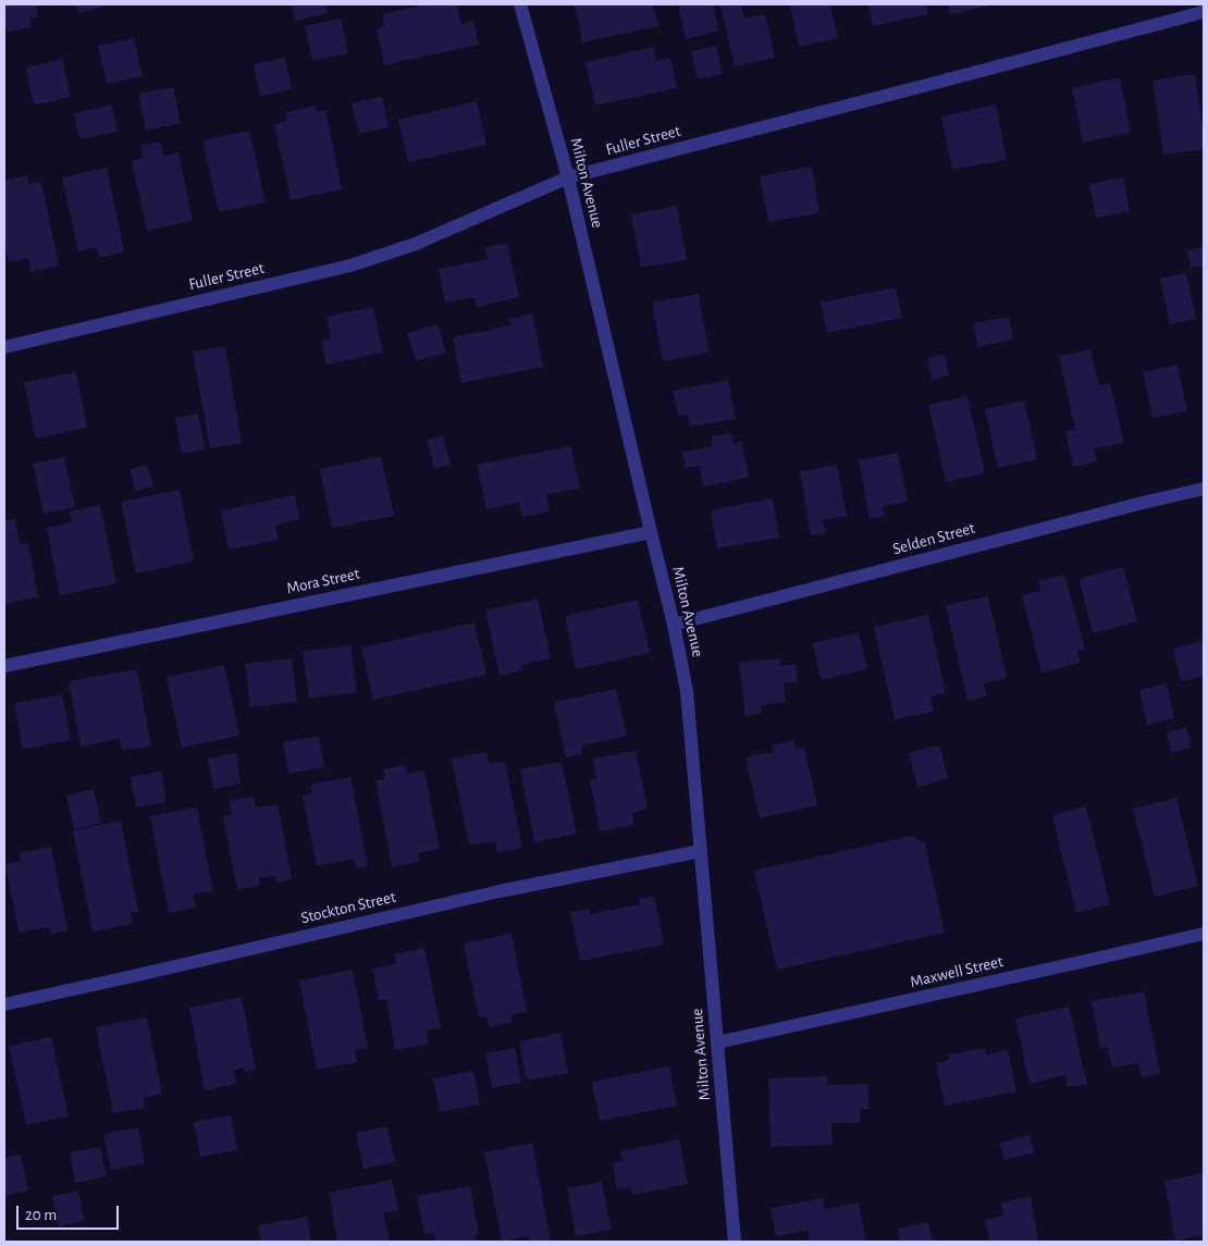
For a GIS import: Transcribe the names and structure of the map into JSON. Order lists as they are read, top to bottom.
{
  "streets": {
    "street": [
      "Fuller Street",
      "Milton Avenue",
      "Selden Street",
      "Mora Street",
      "Stockton Street",
      "Maxwell Street"
    ]
  },
  "crossings": [
    ["Fuller Street", "Milton Avenue"],
    ["Milton Avenue", "Selden Street"],
    ["Milton Avenue", "Mora Street"],
    ["Milton Avenue", "Stockton Street"],
    ["Milton Avenue", "Maxwell Street"]
  ],
  "scale_bar": "20 m"
}
